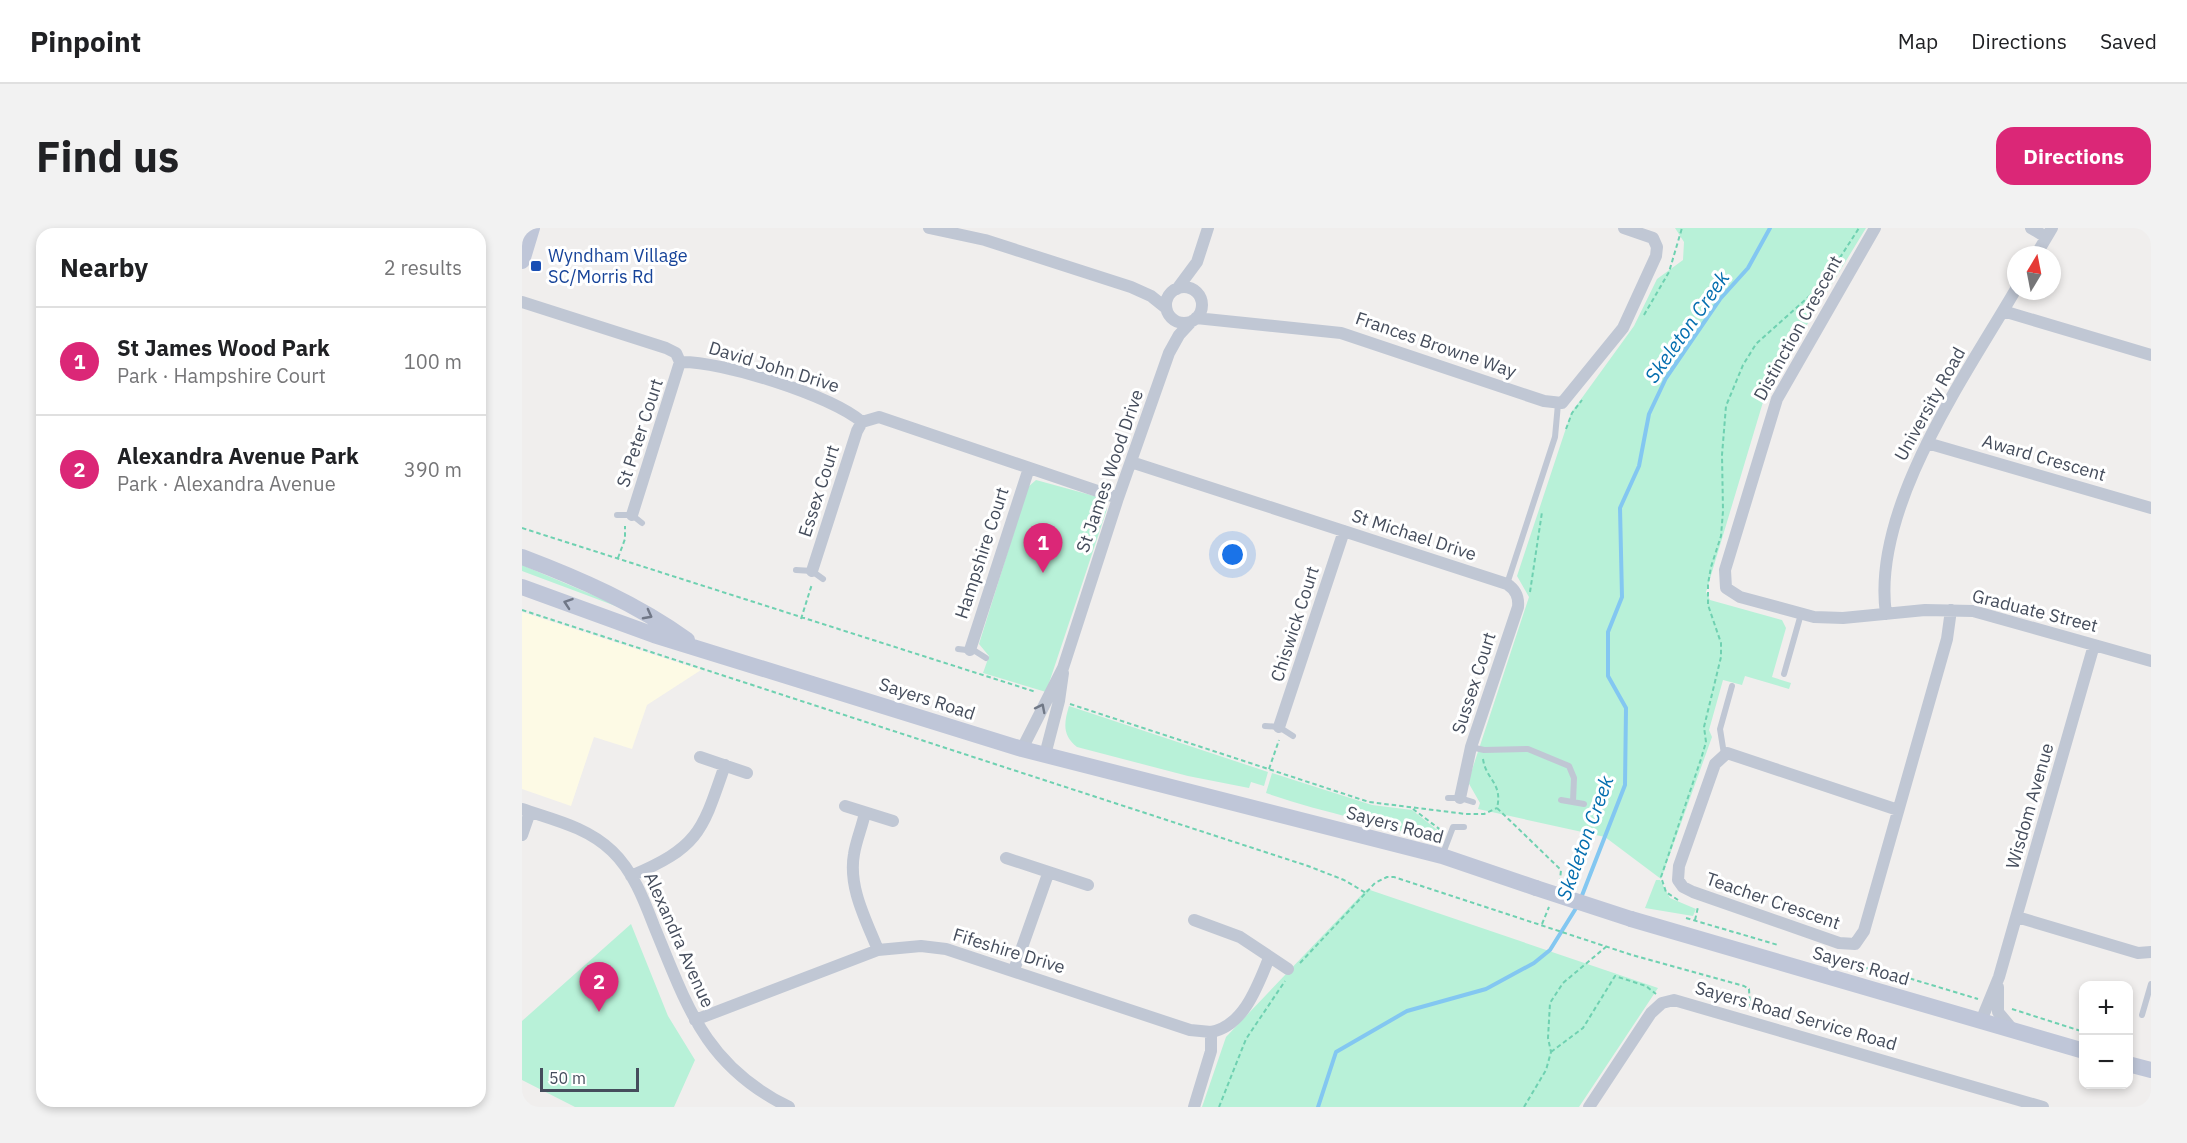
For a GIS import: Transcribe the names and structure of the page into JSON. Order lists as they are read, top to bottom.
{
  "streets": {
    "main road": ["Sayers Road"],
    "street": [
      "Distinction Crescent",
      "Frances Browne Way",
      "David John Drive",
      "University Road",
      "St Peter Court",
      "Award Crescent",
      "St James Wood Drive",
      "Essex Court",
      "St Michael Drive",
      "Hampshire Court",
      "Graduate Street",
      "Chiswick Court",
      "Sussex Court",
      "Wisdom Avenue",
      "Teacher Crescent",
      "Alexandra Avenue",
      "Fifeshire Drive",
      "Sayers Road Service Road"
    ]
  },
  "crossings": [
    ["Distinction Crescent", "Graduate Street"],
    ["Frances Browne Way", "St James Wood Drive"],
    ["David John Drive", "St Peter Court"],
    ["David John Drive", "Essex Court"],
    ["University Road", "Award Crescent"],
    ["University Road", "Graduate Street"],
    ["St James Wood Drive", "St Michael Drive"],
    ["St James Wood Drive", "Sayers Road"],
    ["St Michael Drive", "Chiswick Court"],
    ["St Michael Drive", "Sussex Court"],
    ["Graduate Street", "Wisdom Avenue"],
    ["Graduate Street", "Teacher Crescent"],
    ["Sayers Road", "Wisdom Avenue"],
    ["Alexandra Avenue", "Fifeshire Drive"]
  ],
  "water": ["Skeleton Creek"],
  "places": {
    "transit": ["Wyndham Village SC/Morris Rd"]
  },
  "scale_bar": "50 m",
  "north": "top",
  "page": {
    "header": "Pinpoint",
    "nav": ["Map", "Directions", "Saved"],
    "buttons": "Directions",
    "title": "Find us",
    "heading": ["Nearby", "2 results"],
    "list": [
      {
        "mark": "1",
        "name": "St James Wood Park",
        "note": "Park · Hampshire Court",
        "value": "100 m"
      },
      {
        "mark": "2",
        "name": "Alexandra Avenue Park",
        "note": "Park · Alexandra Avenue",
        "value": "390 m"
      }
    ],
    "pins": ["1", "2"],
    "map_buttons": ["+", "−"],
    "scale": "50 m"
  }
}
